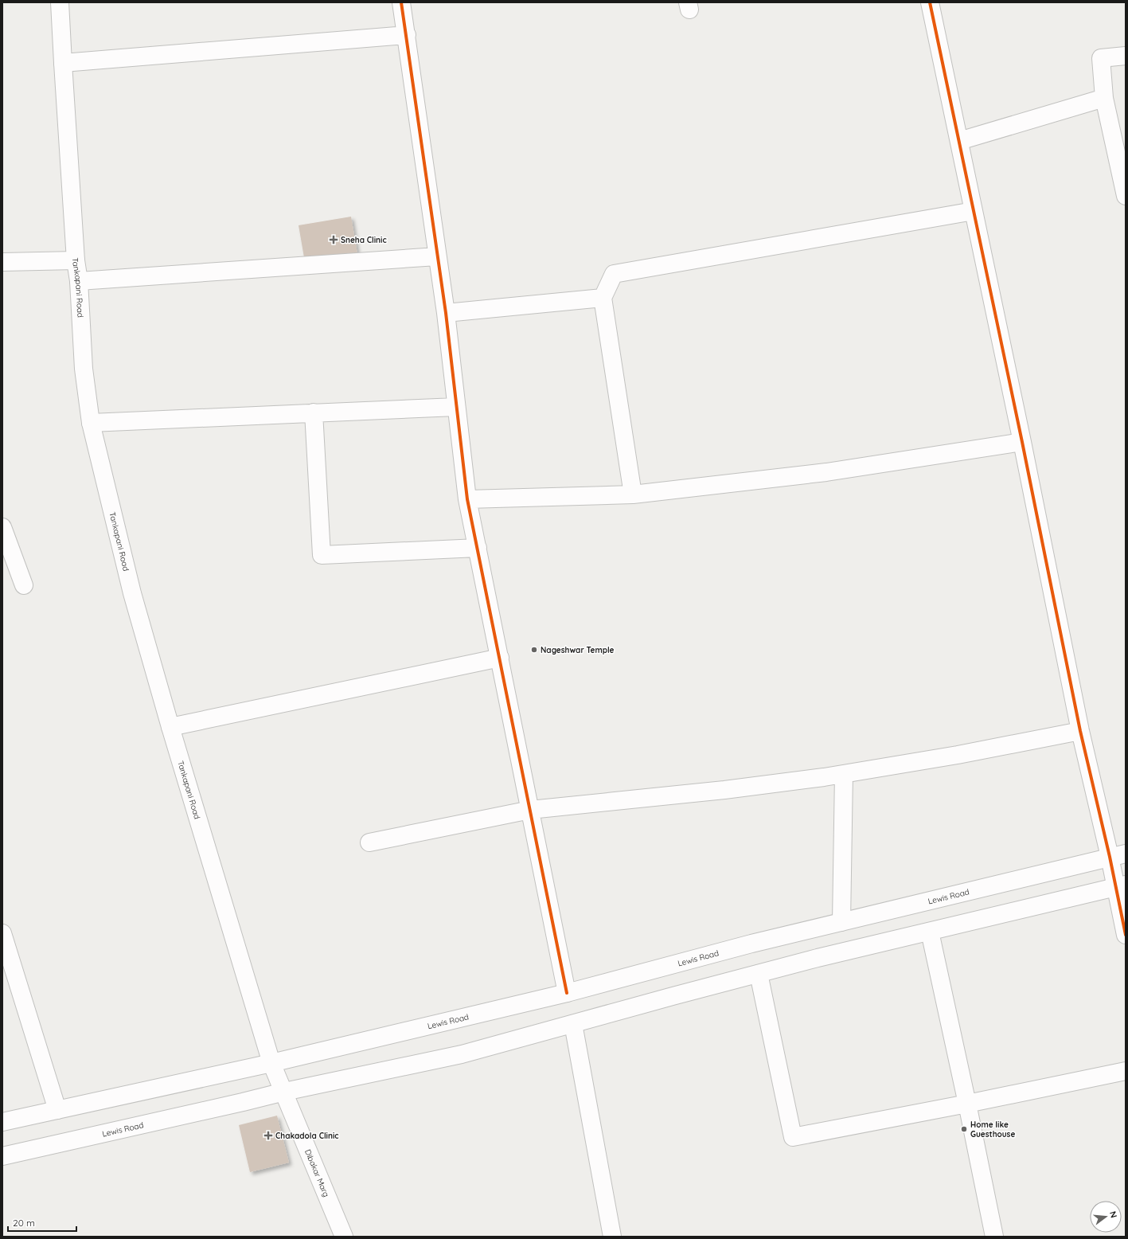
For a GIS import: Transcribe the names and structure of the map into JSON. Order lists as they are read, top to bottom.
{
  "streets": {
    "street": ["Tankapani Road", "Lewis Road", "Dibakar Marg"]
  },
  "crossings": [
    ["Tankapani Road", "Lewis Road"],
    ["Tankapani Road", "Dibakar Marg"],
    ["Lewis Road", "Dibakar Marg"]
  ],
  "places": {
    "health": ["Sneha Clinic", "Chakadola Clinic"],
    "other": ["Nageshwar Temple", "Home like Guesthouse"]
  },
  "scale_bar": "20 m",
  "north": "right"
}
